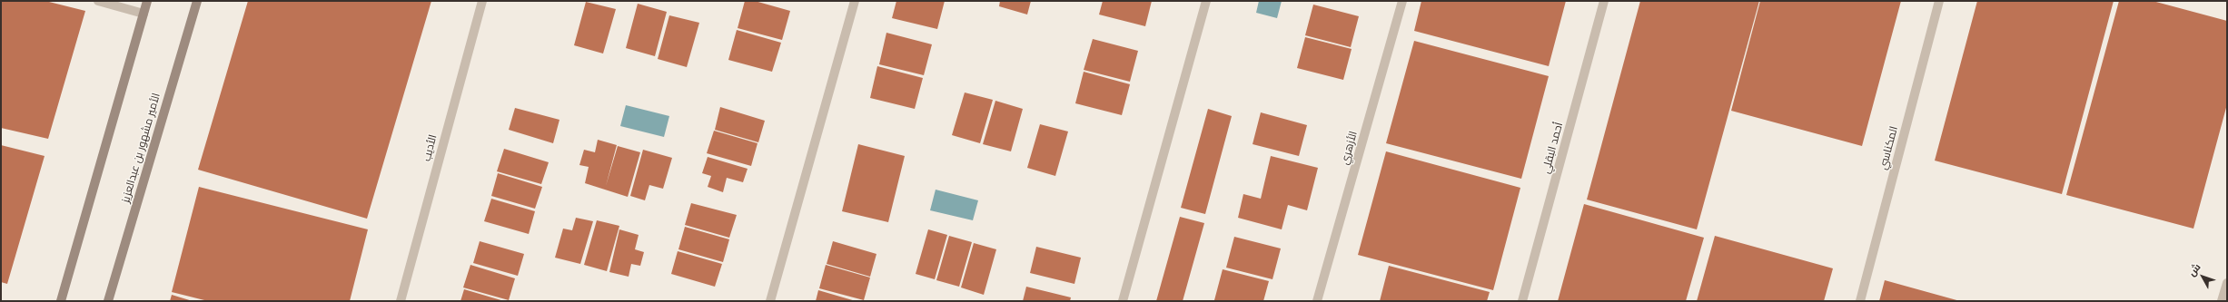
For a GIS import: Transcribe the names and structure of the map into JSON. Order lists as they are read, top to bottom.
{
  "streets": {
    "street": [
      "الأمير مشهور بن عبدالعزيز",
      "الأديب",
      "الأزهري",
      "أحمد البقلي",
      "المكناسي"
    ]
  },
  "north": "top left"
}
